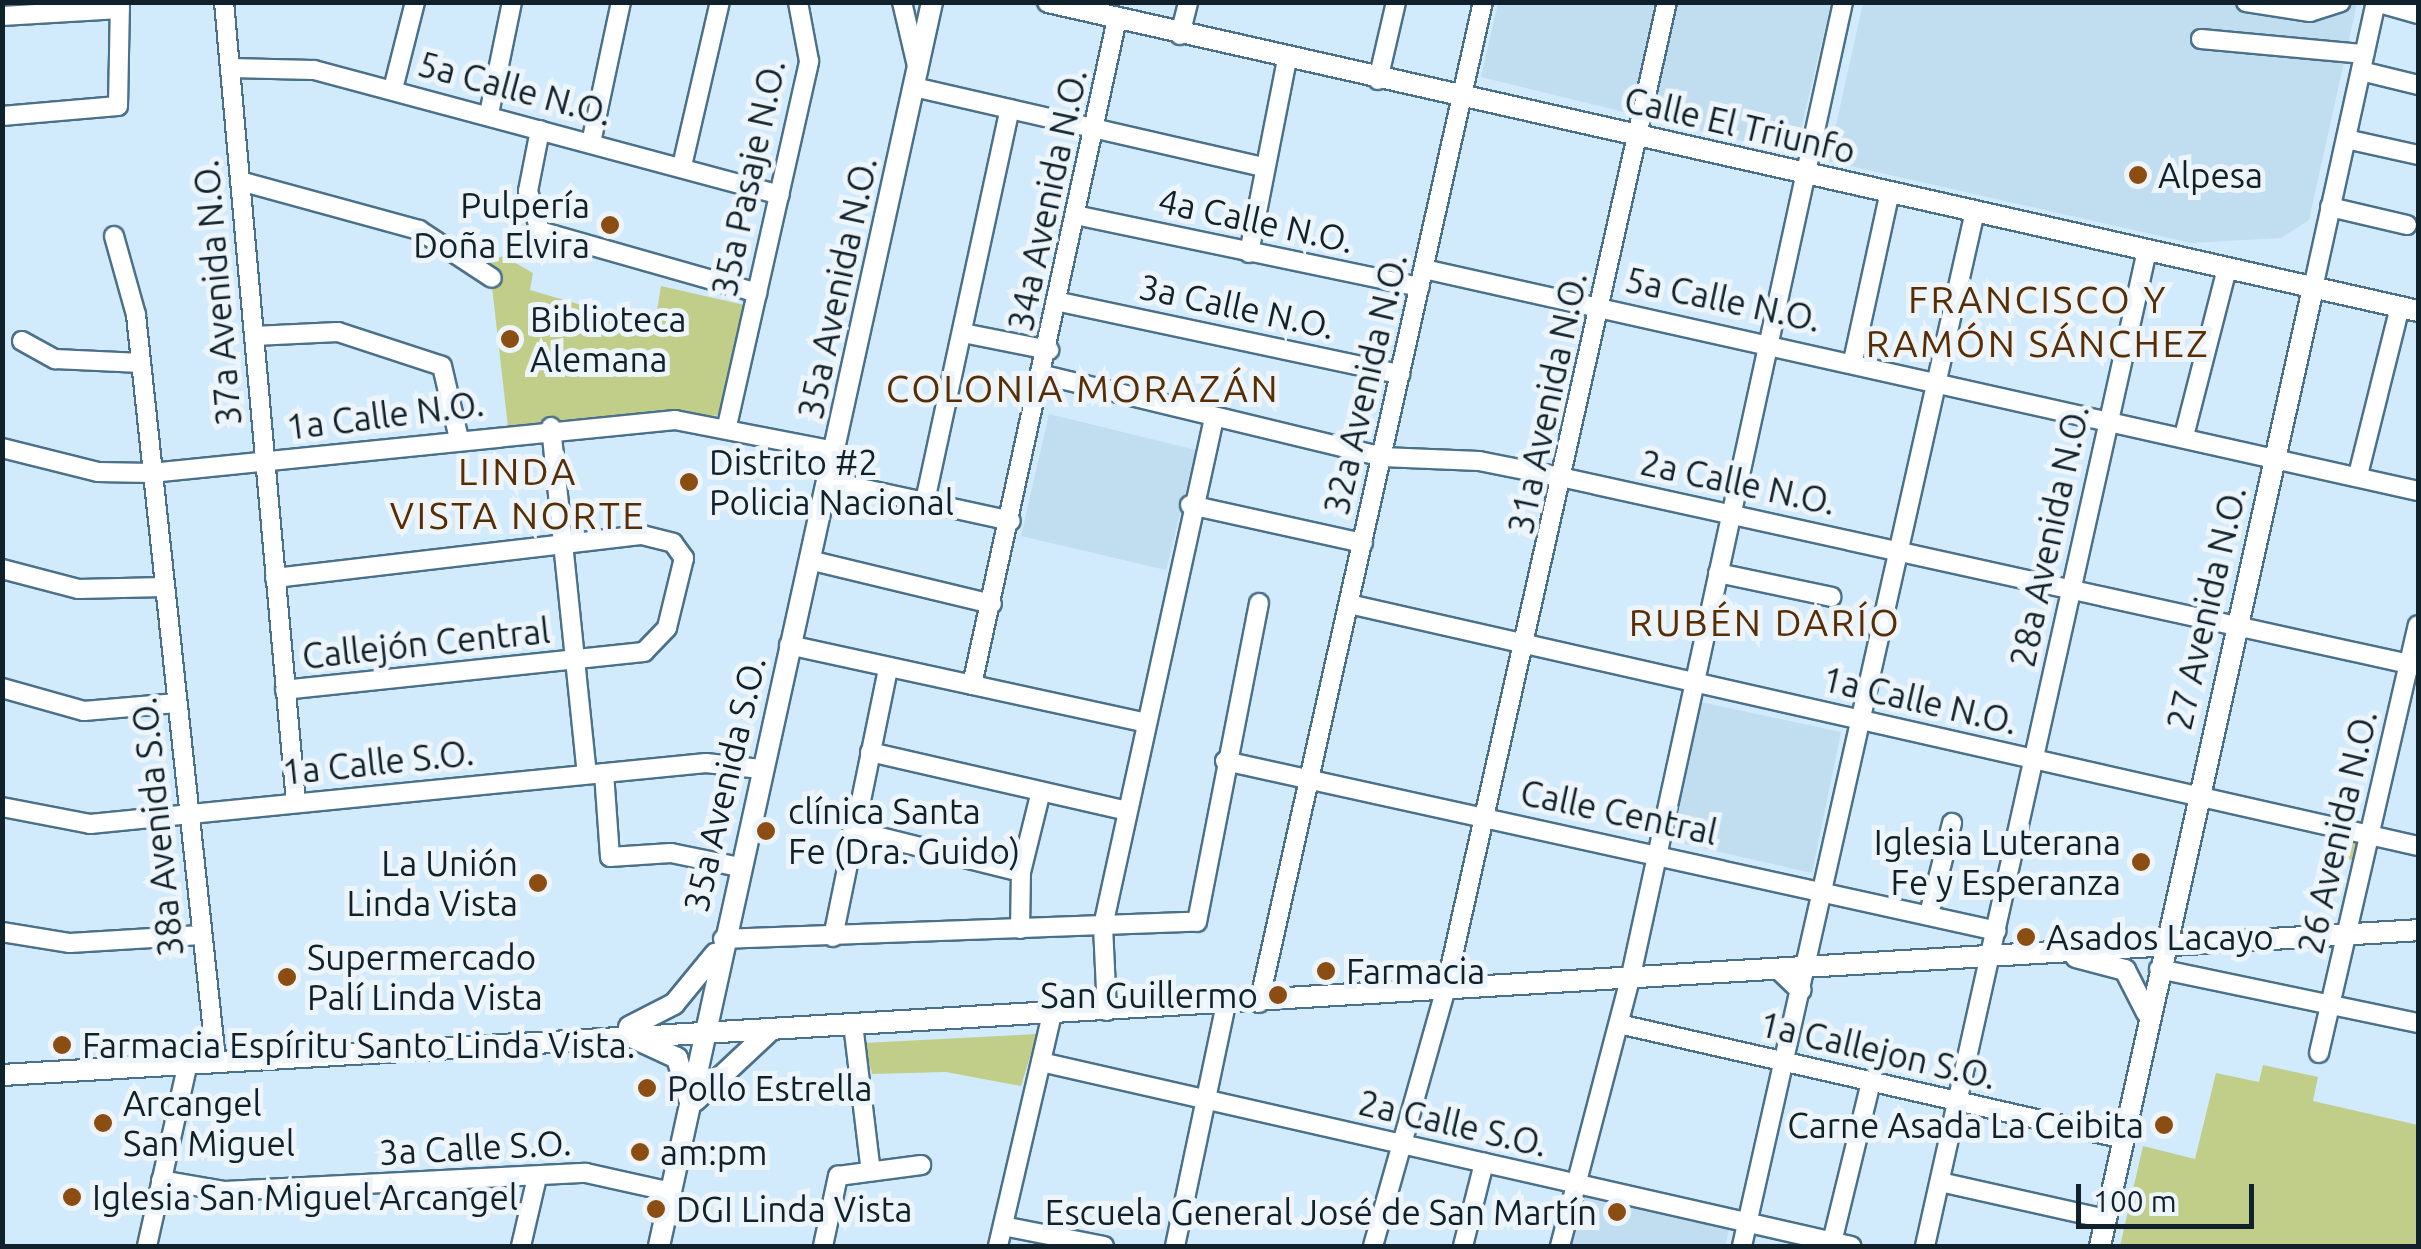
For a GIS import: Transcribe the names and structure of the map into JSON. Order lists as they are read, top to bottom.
{
  "streets": {
    "main road": [
      "Calle El Triunfo",
      "35a Avenida N.O.",
      "27 Avenida N.O.",
      "35a Avenida S.O."
    ],
    "street": [
      "5a Calle N.O.",
      "35a Pasaje N.O.",
      "34a Avenida N.O.",
      "4a Calle N.O.",
      "37a Avenida N.O.",
      "3a Calle N.O.",
      "32a Avenida N.O.",
      "31a Avenida N.O.",
      "1a Calle N.O.",
      "2a Calle N.O.",
      "28a Avenida N.O.",
      "Callejón Central",
      "1a Calle S.O.",
      "Calle Central",
      "38a Avenida S.O.",
      "26 Avenida N.O.",
      "1a Callejon S.O.",
      "2a Calle S.O.",
      "3a Calle S.O."
    ]
  },
  "crossings": [
    ["5a Calle N.O.", "35a Pasaje N.O."],
    ["5a Calle N.O.", "4a Calle N.O."],
    ["5a Calle N.O.", "37a Avenida N.O."],
    ["5a Calle N.O.", "32a Avenida N.O."],
    ["5a Calle N.O.", "31a Avenida N.O."],
    ["5a Calle N.O.", "28a Avenida N.O."],
    ["5a Calle N.O.", "27 Avenida N.O."],
    ["Calle El Triunfo", "34a Avenida N.O."],
    ["Calle El Triunfo", "32a Avenida N.O."],
    ["Calle El Triunfo", "31a Avenida N.O."],
    ["Calle El Triunfo", "28a Avenida N.O."],
    ["Calle El Triunfo", "27 Avenida N.O."],
    ["35a Pasaje N.O.", "1a Calle N.O."],
    ["34a Avenida N.O.", "4a Calle N.O."],
    ["34a Avenida N.O.", "3a Calle N.O."],
    ["34a Avenida N.O.", "2a Calle N.O."],
    ["4a Calle N.O.", "32a Avenida N.O."],
    ["35a Avenida N.O.", "1a Calle N.O."],
    ["35a Avenida N.O.", "35a Avenida S.O."],
    ["37a Avenida N.O.", "1a Calle N.O."],
    ["37a Avenida N.O.", "Callejón Central"],
    ["37a Avenida N.O.", "1a Calle S.O."],
    ["3a Calle N.O.", "32a Avenida N.O."],
    ["32a Avenida N.O.", "1a Calle N.O."],
    ["32a Avenida N.O.", "2a Calle N.O."],
    ["32a Avenida N.O.", "Calle Central"],
    ["31a Avenida N.O.", "1a Calle N.O."],
    ["31a Avenida N.O.", "2a Calle N.O."],
    ["31a Avenida N.O.", "Calle Central"],
    ["31a Avenida N.O.", "2a Calle S.O."],
    ["1a Calle N.O.", "28a Avenida N.O."],
    ["1a Calle N.O.", "27 Avenida N.O."],
    ["1a Calle N.O.", "38a Avenida S.O."],
    ["1a Calle N.O.", "26 Avenida N.O."],
    ["2a Calle N.O.", "28a Avenida N.O."],
    ["2a Calle N.O.", "27 Avenida N.O."],
    ["2a Calle N.O.", "26 Avenida N.O."],
    ["28a Avenida N.O.", "Calle Central"],
    ["28a Avenida N.O.", "1a Callejon S.O."],
    ["27 Avenida N.O.", "1a Callejon S.O."],
    ["1a Calle S.O.", "35a Avenida S.O."],
    ["1a Calle S.O.", "38a Avenida S.O."]
  ],
  "districts": [
    "FRANCISCO Y RAMÓN SÁNCHEZ",
    "COLONIA MORAZÁN",
    "LINDA VISTA NORTE",
    "RUBÉN DARÍO"
  ],
  "places": [
    "Alpesa",
    "Pulpería Doña Elvira",
    "Biblioteca Alemana",
    "Distrito #2 Policia Nacional",
    "clínica Santa Fe (Dra. Guido)",
    "Iglesia Luterana Fe y Esperanza",
    "La Unión Linda Vista",
    "Asados Lacayo",
    "Farmacia",
    "Supermercado Palí Linda Vista",
    "San Guillermo",
    "Farmacia Espíritu Santo Linda Vista.",
    "Pollo Estrella",
    "Arcangel San Miguel",
    "Carne Asada La Ceibita",
    "am:pm",
    "Iglesia San Miguel Arcangel",
    "DGI Linda Vista",
    "Escuela General José de San Martín"
  ],
  "scale_bar": "100 m"
}
